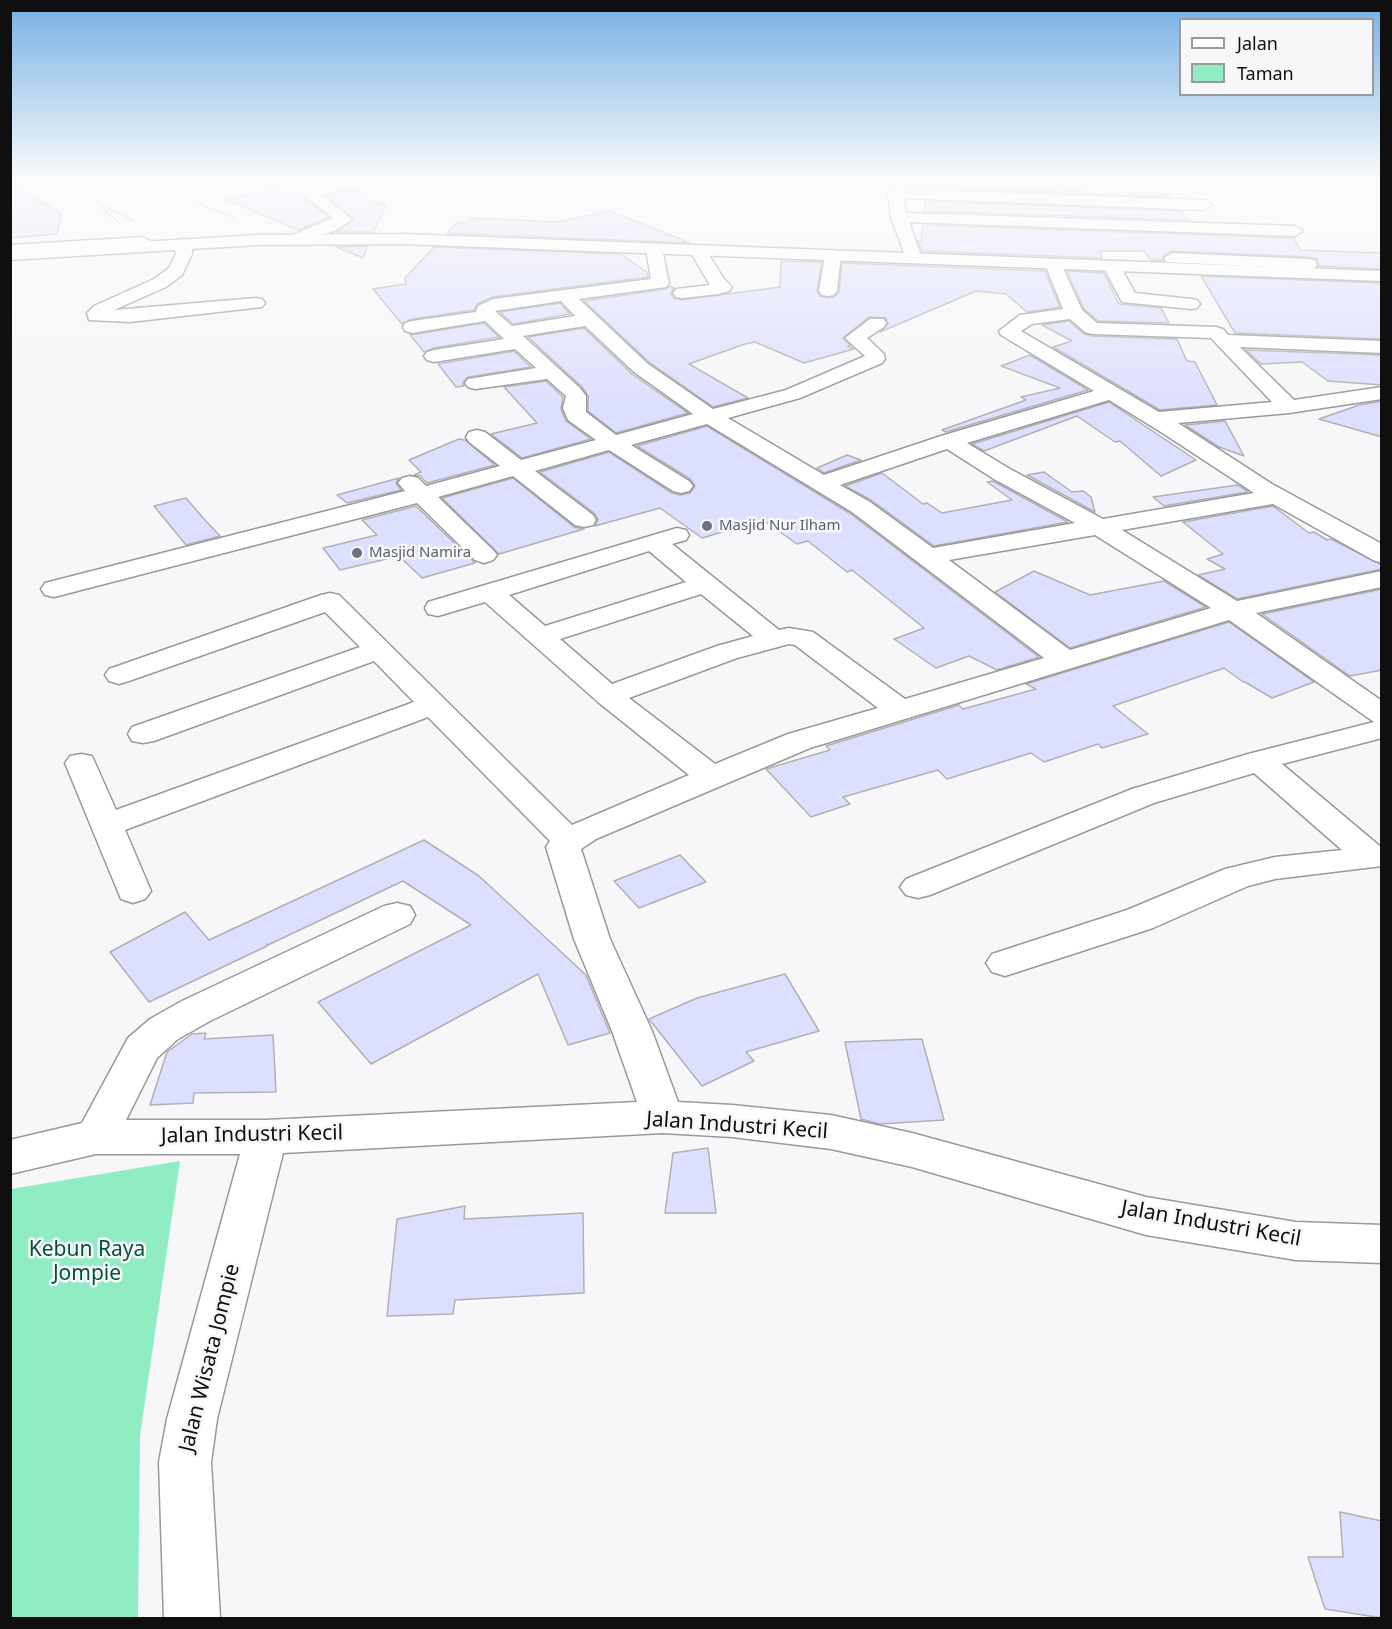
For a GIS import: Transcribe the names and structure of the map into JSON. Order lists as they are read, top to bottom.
{
  "streets": {
    "main road": ["Jalan Industri Kecil", "Jalan Wisata Jompie"]
  },
  "crossings": [
    ["Jalan Industri Kecil", "Jalan Wisata Jompie"]
  ],
  "parks": ["Kebun Raya Jompie"],
  "places": ["Masjid Nur Ilham", "Masjid Namira"],
  "legend": ["Jalan", "Taman"]
}
